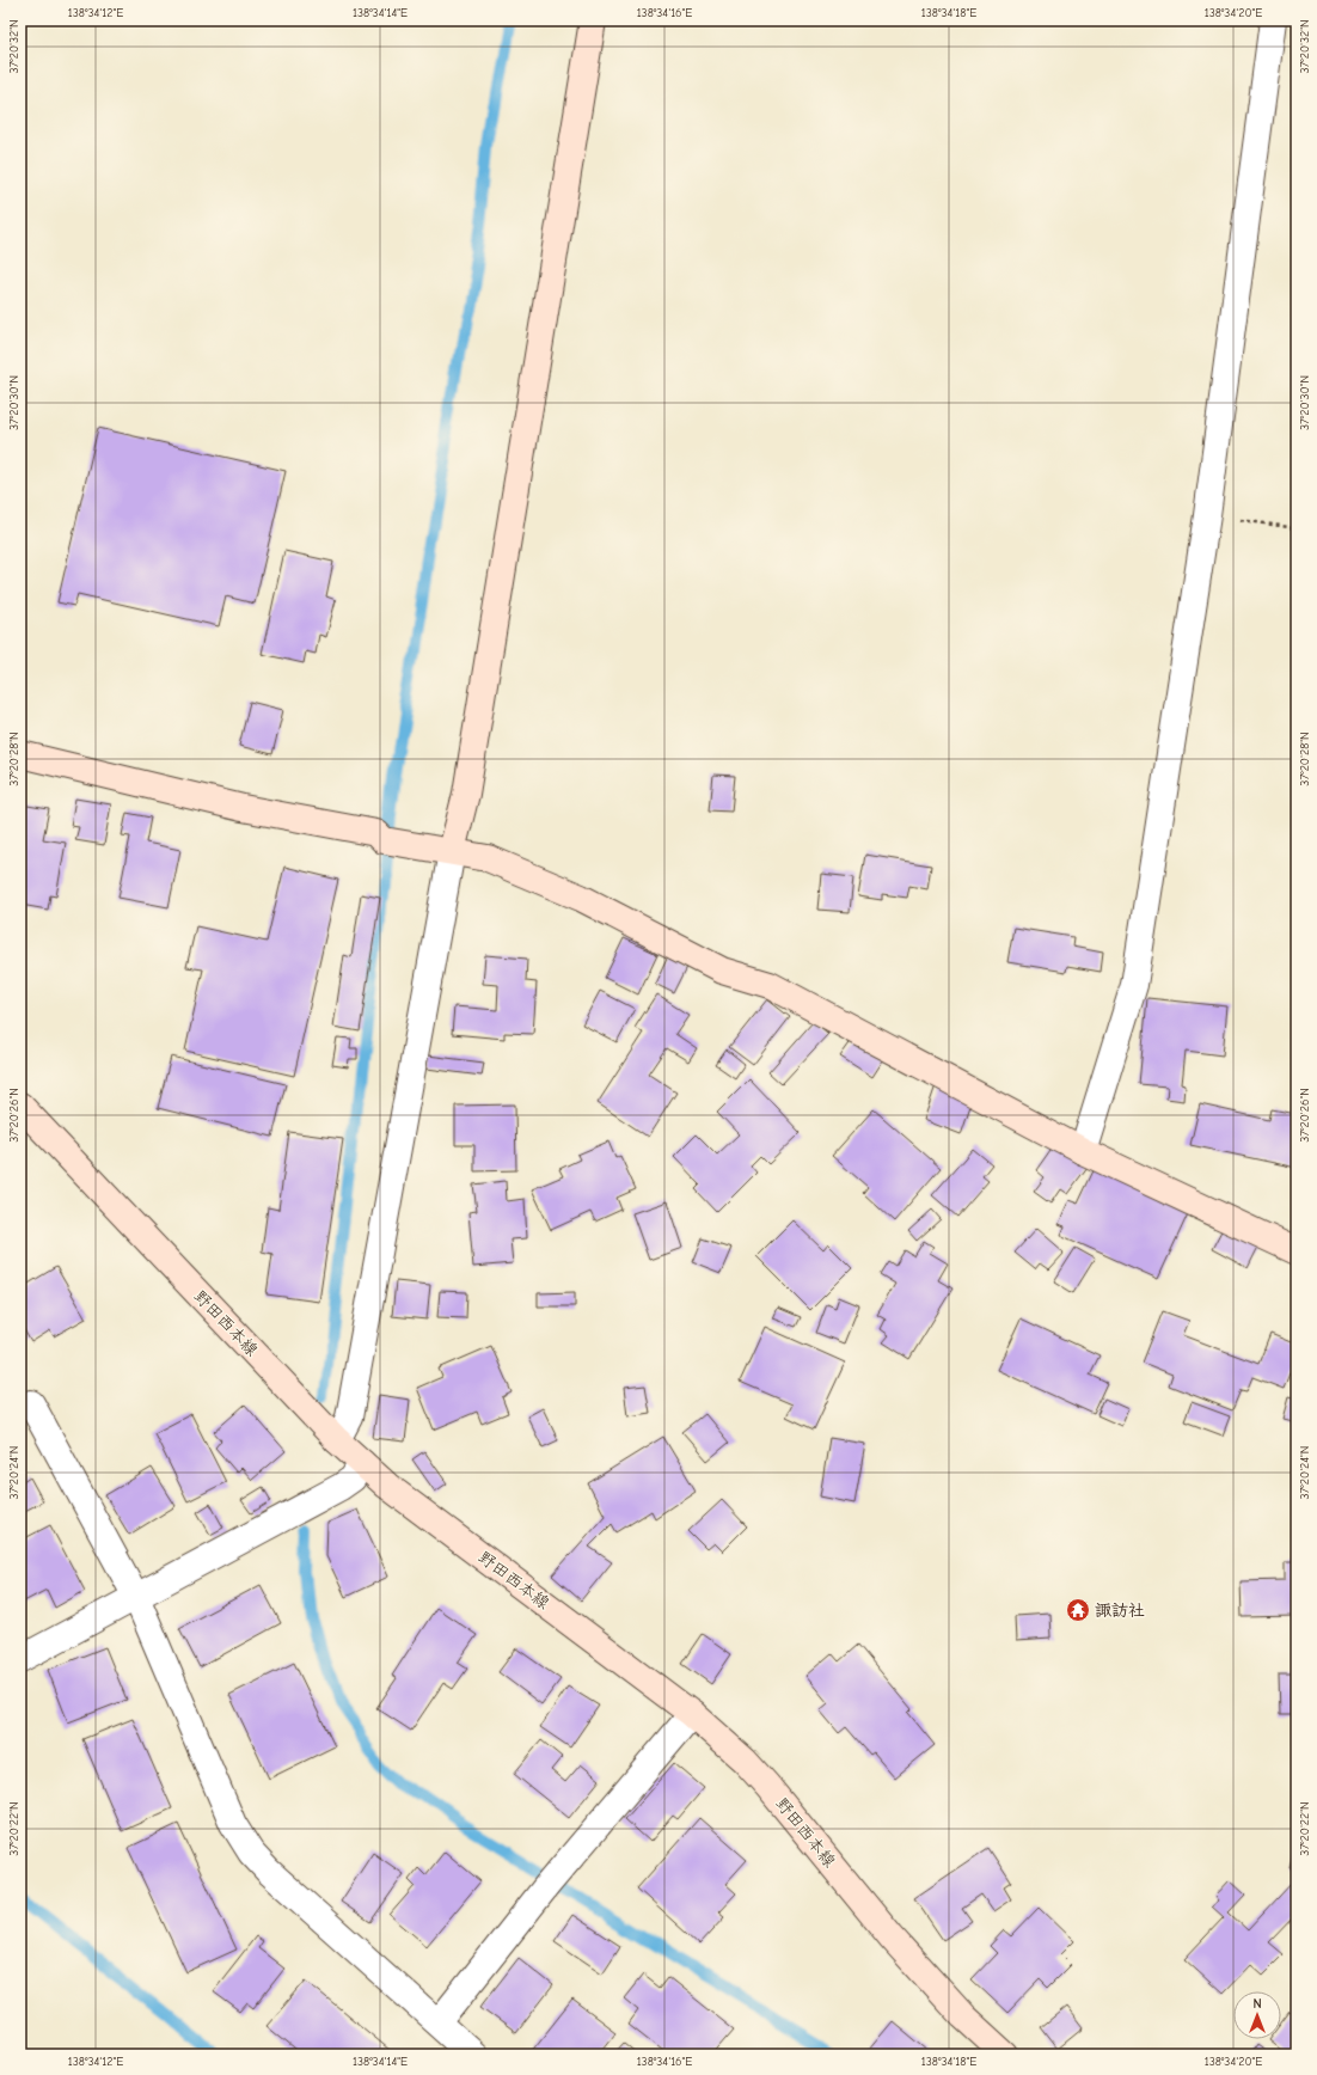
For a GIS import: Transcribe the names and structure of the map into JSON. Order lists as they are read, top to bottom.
{
  "streets": {
    "street": ["野田西本線"]
  },
  "places": {
    "temple": ["諏訪社"]
  },
  "north": "top",
  "coordinates": [
    "138°34'12\"E",
    "138°34'14\"E",
    "138°34'16\"E",
    "138°34'18\"E",
    "138°34'20\"E",
    "37°20'32\"N",
    "37°20'30\"N",
    "37°20'28\"N",
    "37°20'26\"N",
    "37°20'24\"N",
    "37°20'22\"N"
  ]
}
